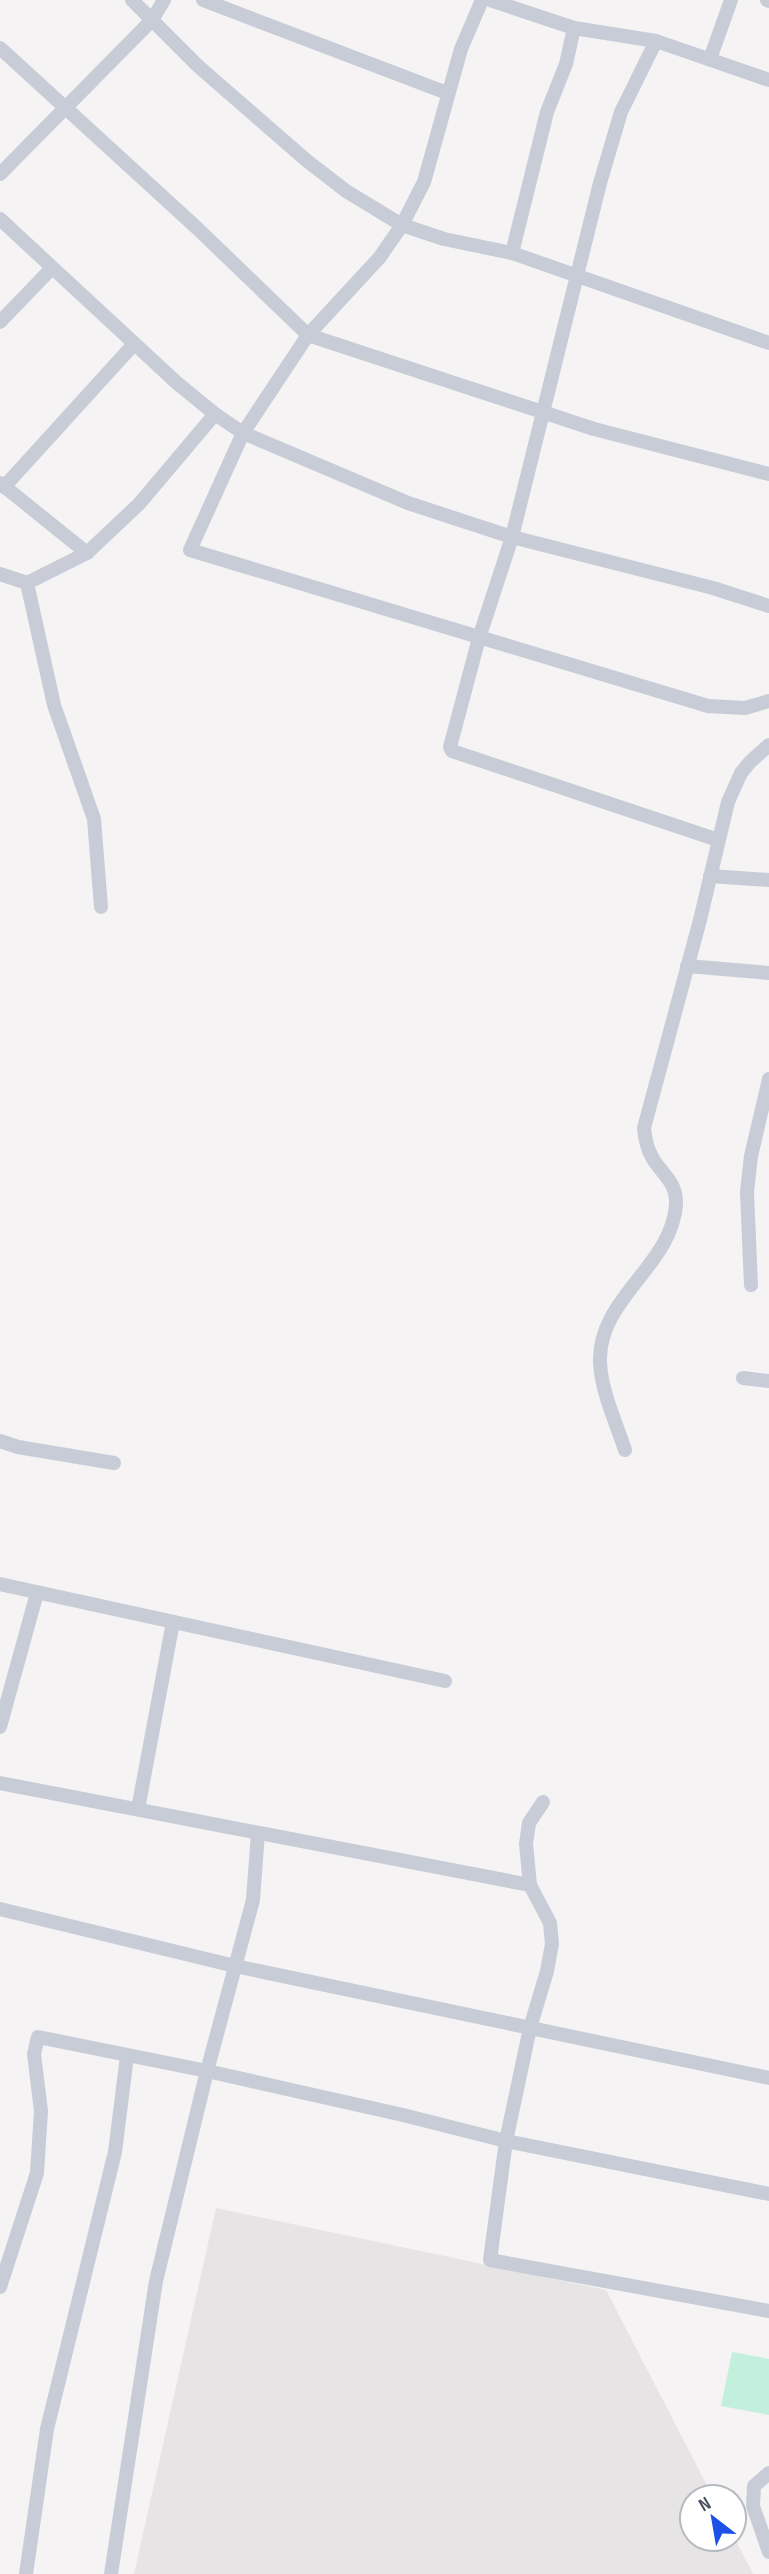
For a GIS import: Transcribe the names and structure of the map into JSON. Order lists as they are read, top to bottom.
{
  "north": "top left"
}
